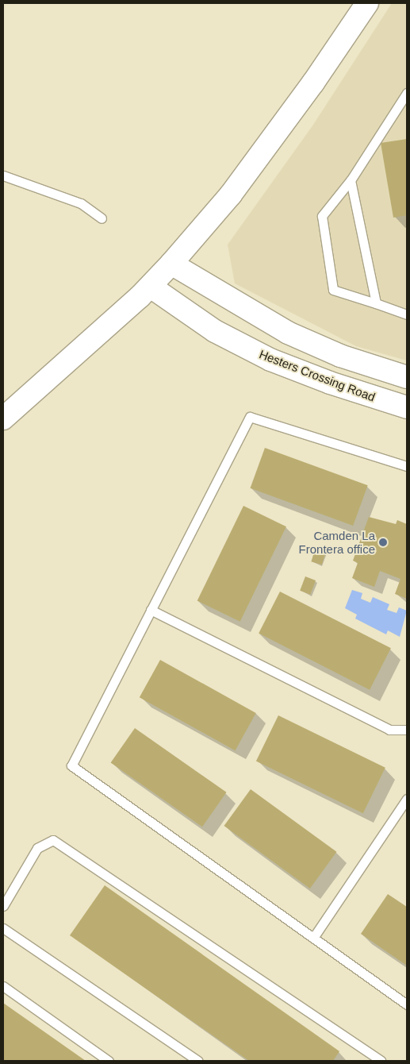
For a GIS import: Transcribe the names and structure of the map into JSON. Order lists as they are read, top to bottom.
{
  "streets": {
    "street": ["Hesters Crossing Road"]
  },
  "places": ["Camden La Frontera office"]
}
